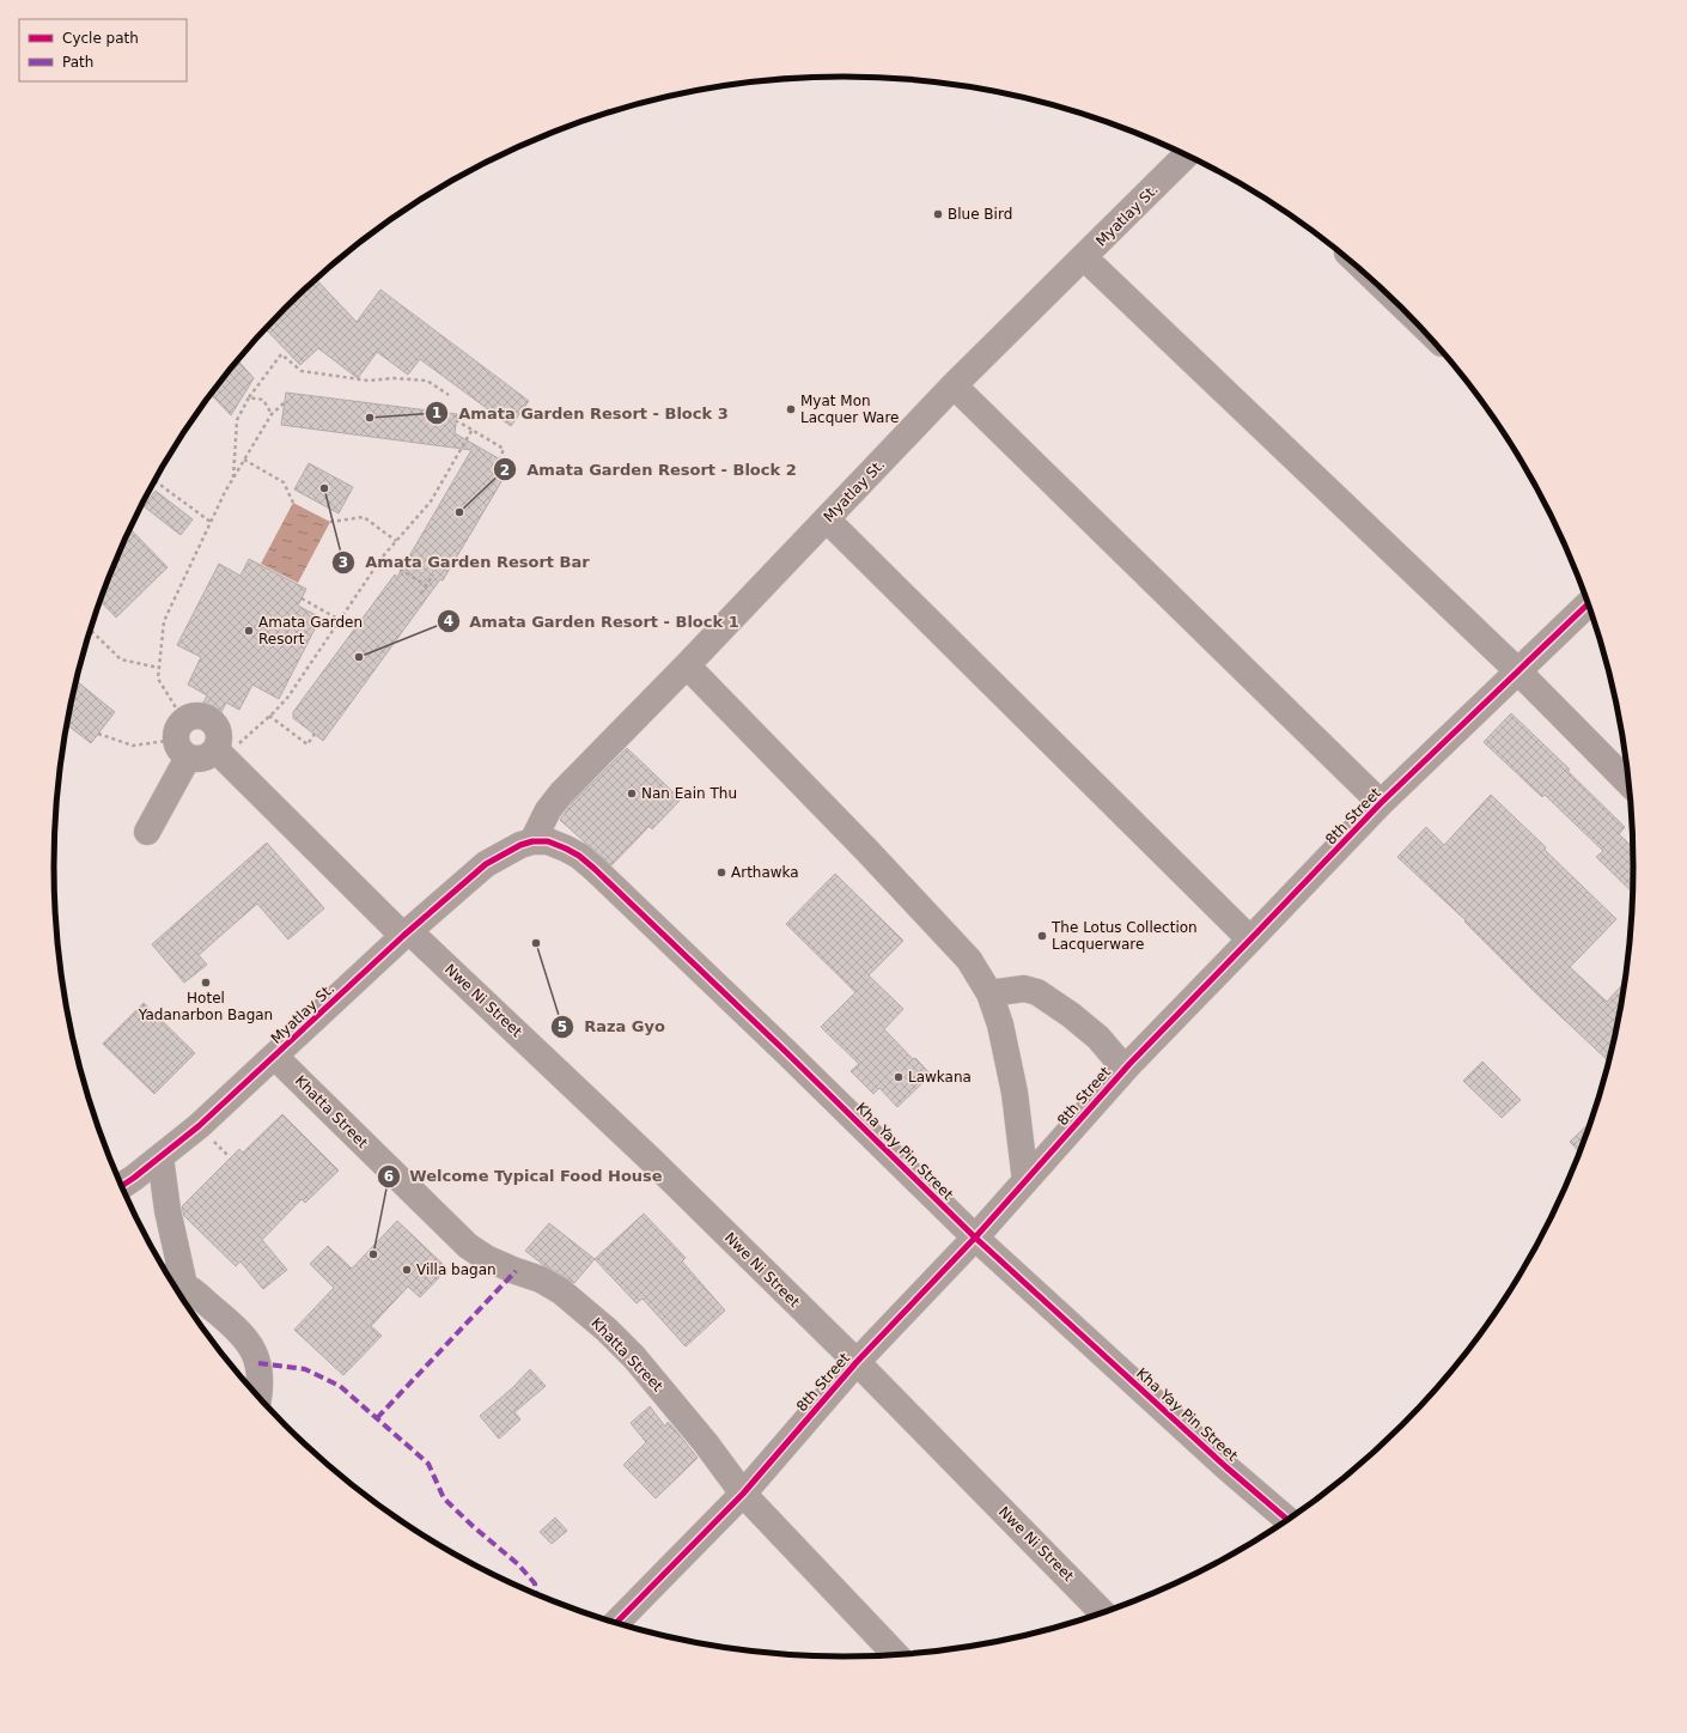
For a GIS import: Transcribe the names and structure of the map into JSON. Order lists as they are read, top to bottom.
{
  "streets": {
    "street": [
      "Myatlay St.",
      "8th Street",
      "Nwe Ni Street",
      "Khatta Street",
      "Kha Yay Pin Street"
    ]
  },
  "crossings": [
    ["Myatlay St.", "Nwe Ni Street"],
    ["Myatlay St.", "Khatta Street"],
    ["Myatlay St.", "Kha Yay Pin Street"],
    ["8th Street", "Nwe Ni Street"],
    ["8th Street", "Khatta Street"],
    ["8th Street", "Kha Yay Pin Street"]
  ],
  "places": [
    "Blue Bird",
    "Myat Mon Lacquer Ware",
    "Amata Garden Resort - Block 3",
    "Amata Garden Resort Bar",
    "Amata Garden Resort - Block 2",
    "Amata Garden Resort",
    "Amata Garden Resort - Block 1",
    "Nan Eain Thu",
    "Arthawka",
    "The Lotus Collection Lacquerware",
    "Raza Gyo",
    "Hotel Yadanarbon Bagan",
    "Lawkana",
    "Welcome Typical Food House",
    "Villa bagan"
  ],
  "legend": ["Cycle path", "Path"]
}
